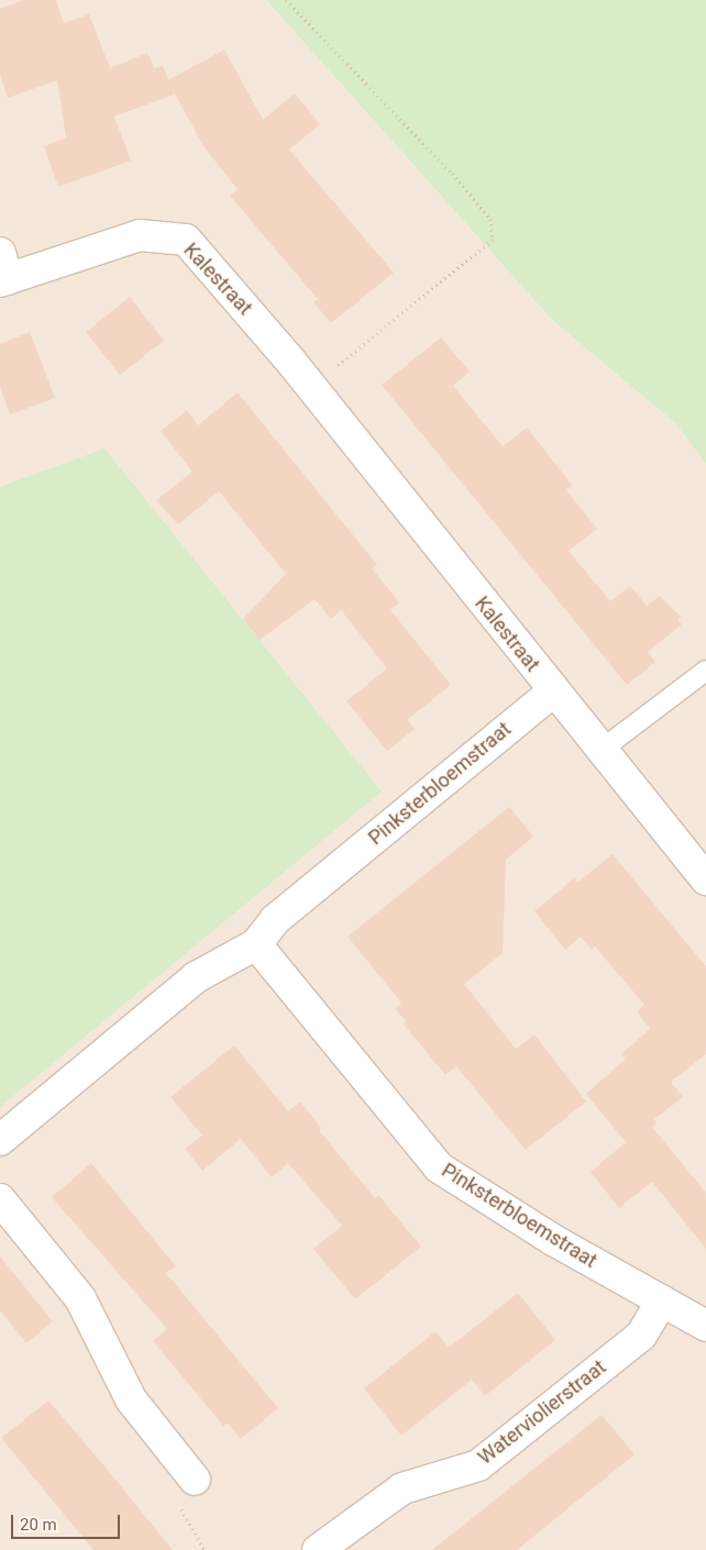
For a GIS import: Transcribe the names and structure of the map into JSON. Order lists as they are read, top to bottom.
{
  "streets": {
    "street": ["Kalestraat", "Pinksterbloemstraat", "Waterviolierstraat"]
  },
  "crossings": [
    ["Kalestraat", "Pinksterbloemstraat"],
    ["Pinksterbloemstraat", "Waterviolierstraat"]
  ],
  "scale_bar": "20 m"
}
